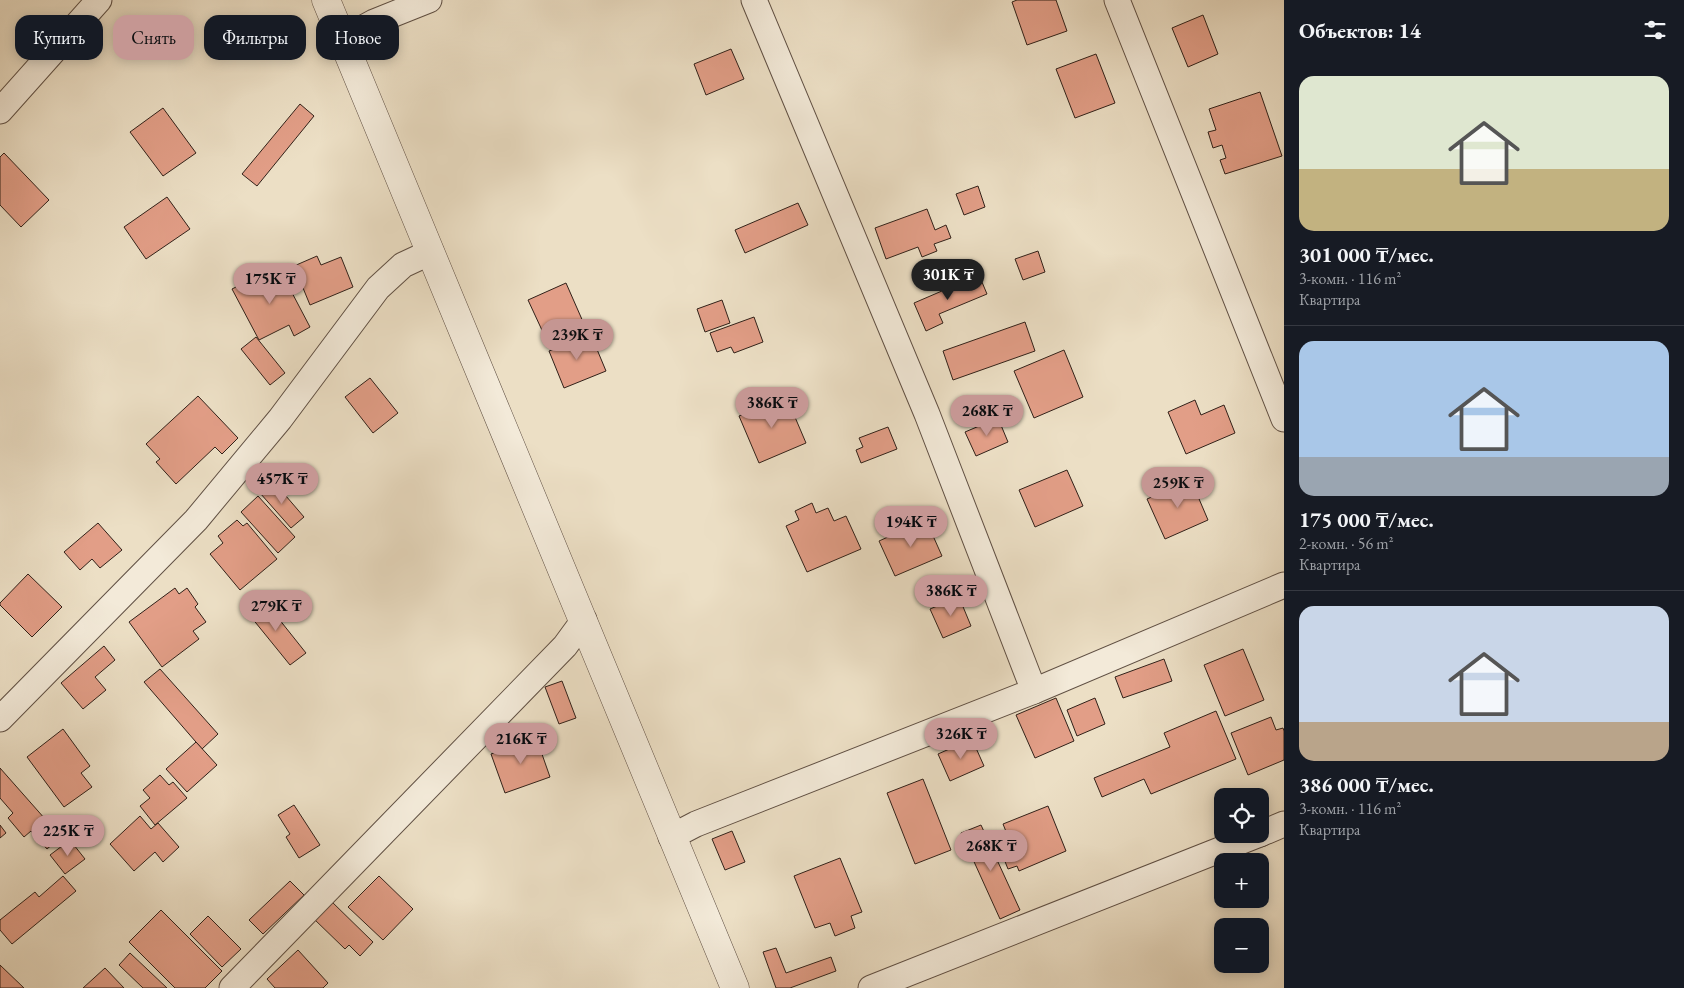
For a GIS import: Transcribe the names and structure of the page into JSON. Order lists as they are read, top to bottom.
{
  "page": {
    "heading": "Объектов: 14",
    "chip": [
      "Купить",
      "Снять",
      "Фильтры",
      "Новое"
    ],
    "list": [
      {
        "name": "301 000 ₸/мес.",
        "note": "3-комн. · 116 m² · Квартира"
      },
      {
        "name": "175 000 ₸/мес.",
        "note": "2-комн. · 56 m² · Квартира"
      },
      {
        "name": "386 000 ₸/мес.",
        "note": "3-комн. · 116 m² · Квартира"
      }
    ],
    "price": [
      "301K ₸",
      "175K ₸",
      "239K ₸",
      "386K ₸",
      "268K ₸",
      "457K ₸",
      "259K ₸",
      "194K ₸",
      "386K ₸",
      "279K ₸",
      "326K ₸",
      "216K ₸",
      "225K ₸",
      "268K ₸"
    ],
    "map_buttons": ["+", "−"]
  }
}
